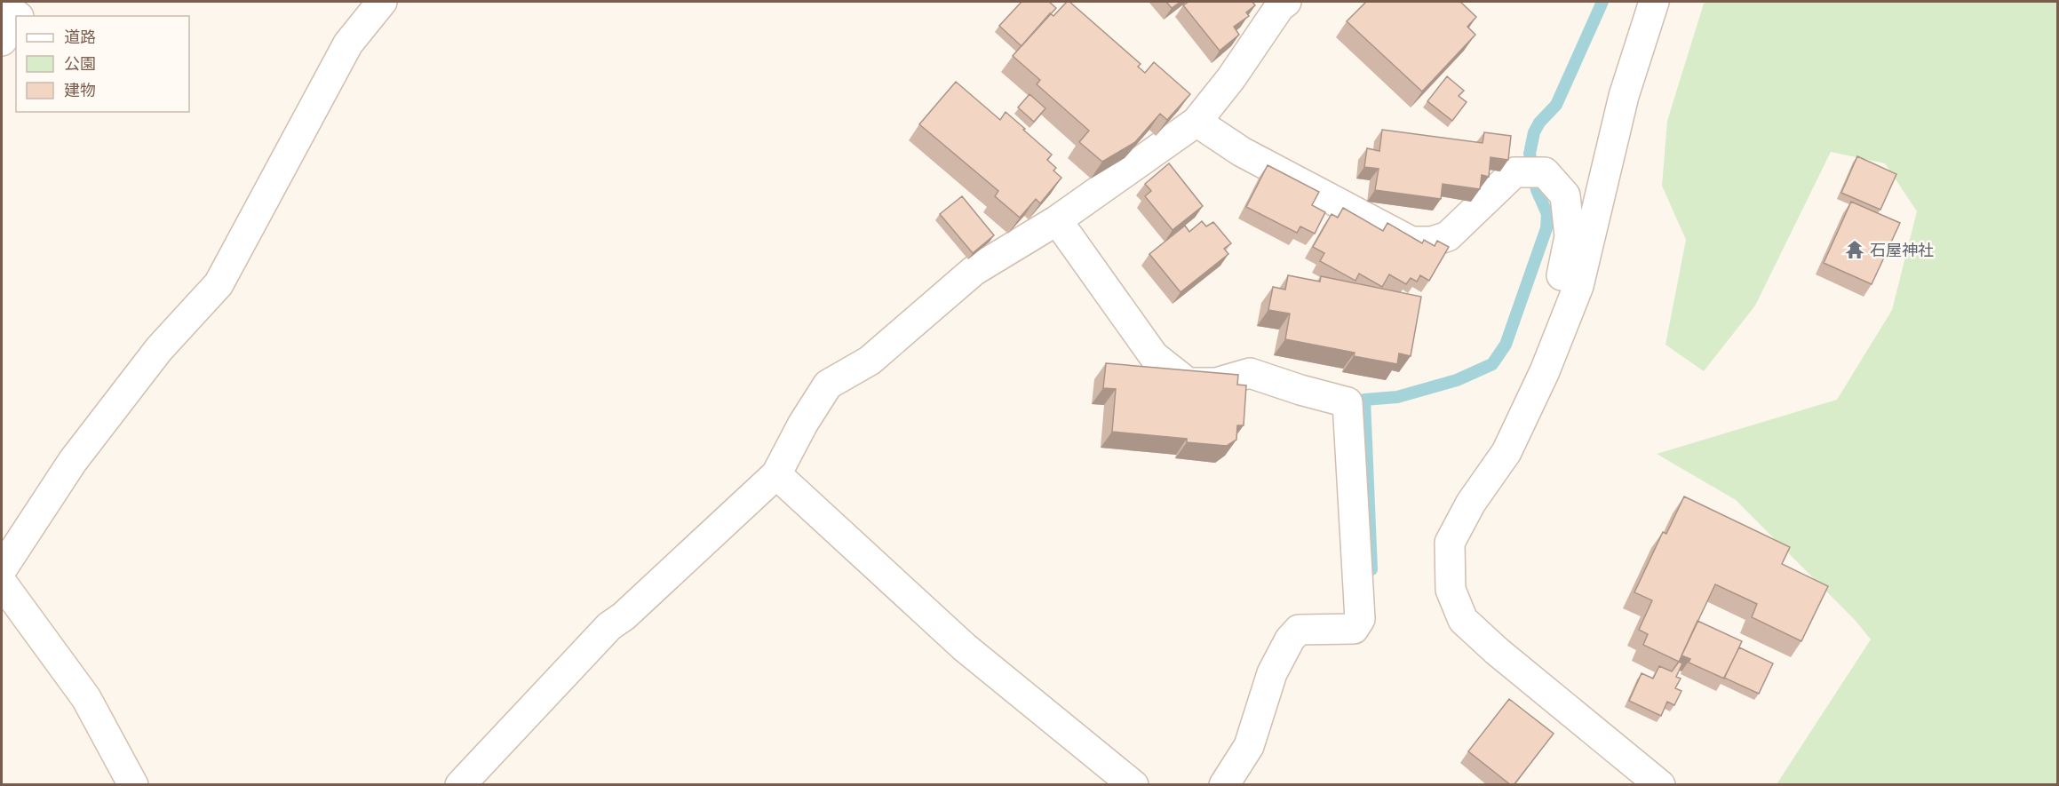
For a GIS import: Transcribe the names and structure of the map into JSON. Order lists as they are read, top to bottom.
{
  "places": {
    "temple": ["石屋神社"]
  },
  "legend": ["道路", "公園", "建物"]
}
